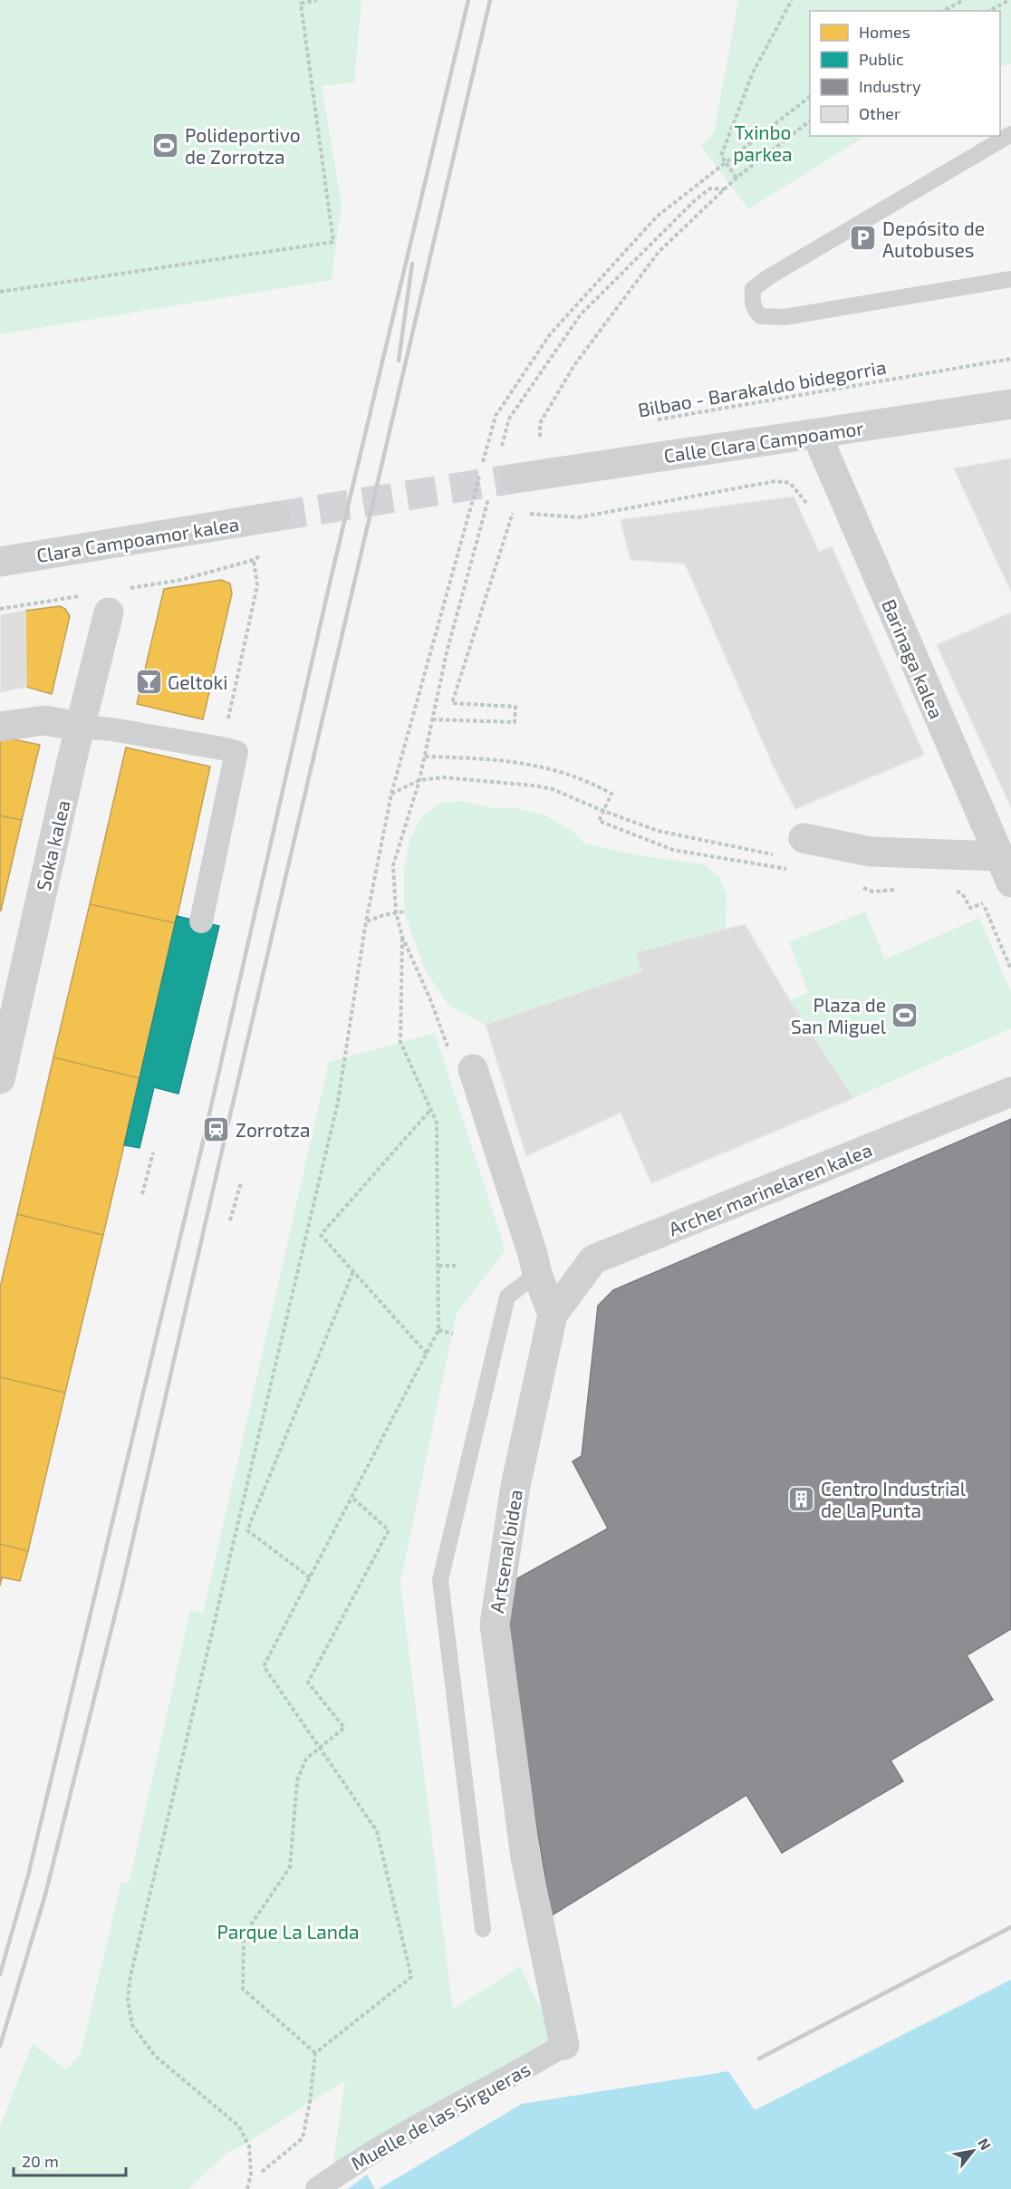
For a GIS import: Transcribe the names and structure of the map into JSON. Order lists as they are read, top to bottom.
{
  "streets": {
    "street": [
      "Calle Clara Campoamor",
      "Clara Campoamor kalea",
      "Barinaga kalea",
      "Soka kalea",
      "Archer marinelaren kalea",
      "Artsenal bidea",
      "Muelle de las Sirgueras"
    ],
    "path": ["Bilbao - Barakaldo bidegorria"]
  },
  "crossings": [
    ["Calle Clara Campoamor", "Barinaga kalea"],
    ["Archer marinelaren kalea", "Artsenal bidea"],
    ["Artsenal bidea", "Muelle de las Sirgueras"]
  ],
  "parks": ["Txinbo parkea", "Parque La Landa"],
  "places": {
    "sports": ["Polideportivo de Zorrotza", "Plaza de San Miguel"],
    "parking": ["Depósito de Autobuses"],
    "bar": ["Geltoki"],
    "station": ["Zorrotza"],
    "building": ["Centro Industrial de La Punta"]
  },
  "legend": [
    "Homes",
    "Public",
    "Industry",
    "Other"
  ],
  "scale_bar": "20 m",
  "north": "top right"
}
